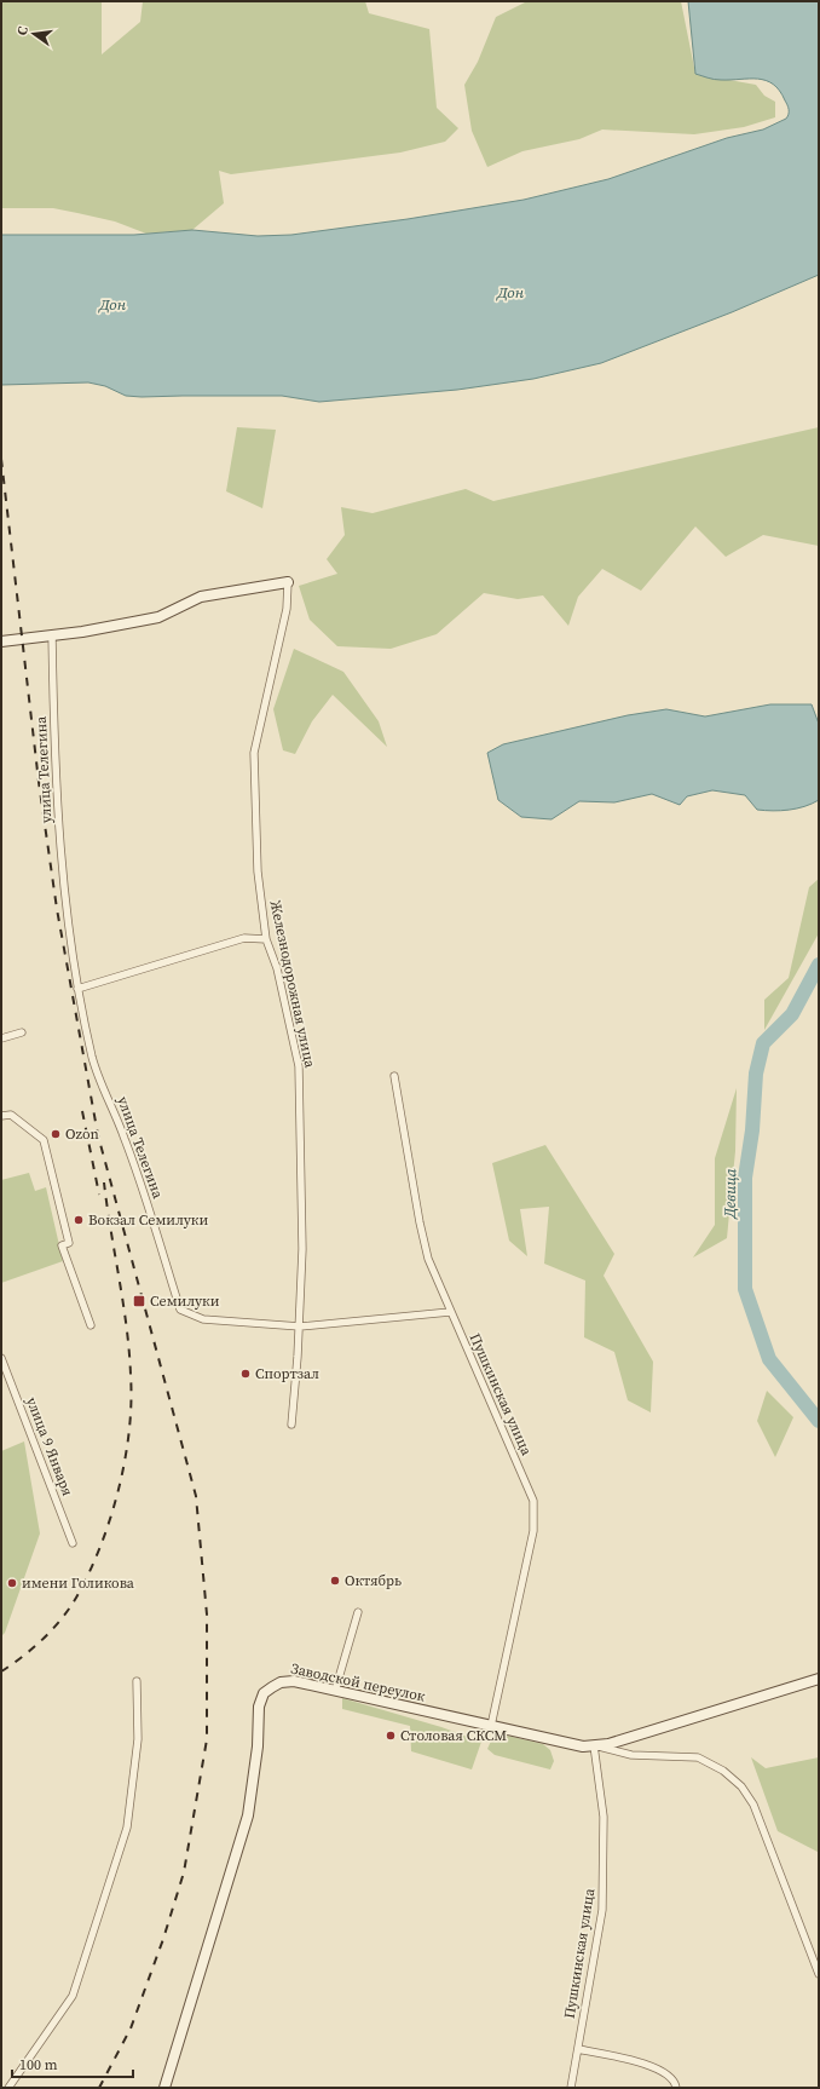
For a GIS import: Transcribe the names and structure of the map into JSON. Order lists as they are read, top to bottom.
{
  "streets": {
    "street": [
      "улица Телегина",
      "Железнодорожная улица",
      "Пушкинская улица",
      "улица 9 Января",
      "Заводской переулок"
    ]
  },
  "crossings": [
    ["улица Телегина", "Железнодорожная улица"],
    ["улица Телегина", "Пушкинская улица"],
    ["Пушкинская улица", "Заводской переулок"]
  ],
  "water": ["Дон", "Девица"],
  "places": {
    "other": [
      "Ozon",
      "Вокзал Семилуки",
      "Спортзал",
      "Октябрь",
      "имени Голикова",
      "Столовая СКСМ"
    ],
    "transit": ["Семилуки"]
  },
  "scale_bar": "100 m",
  "north": "left"
}
